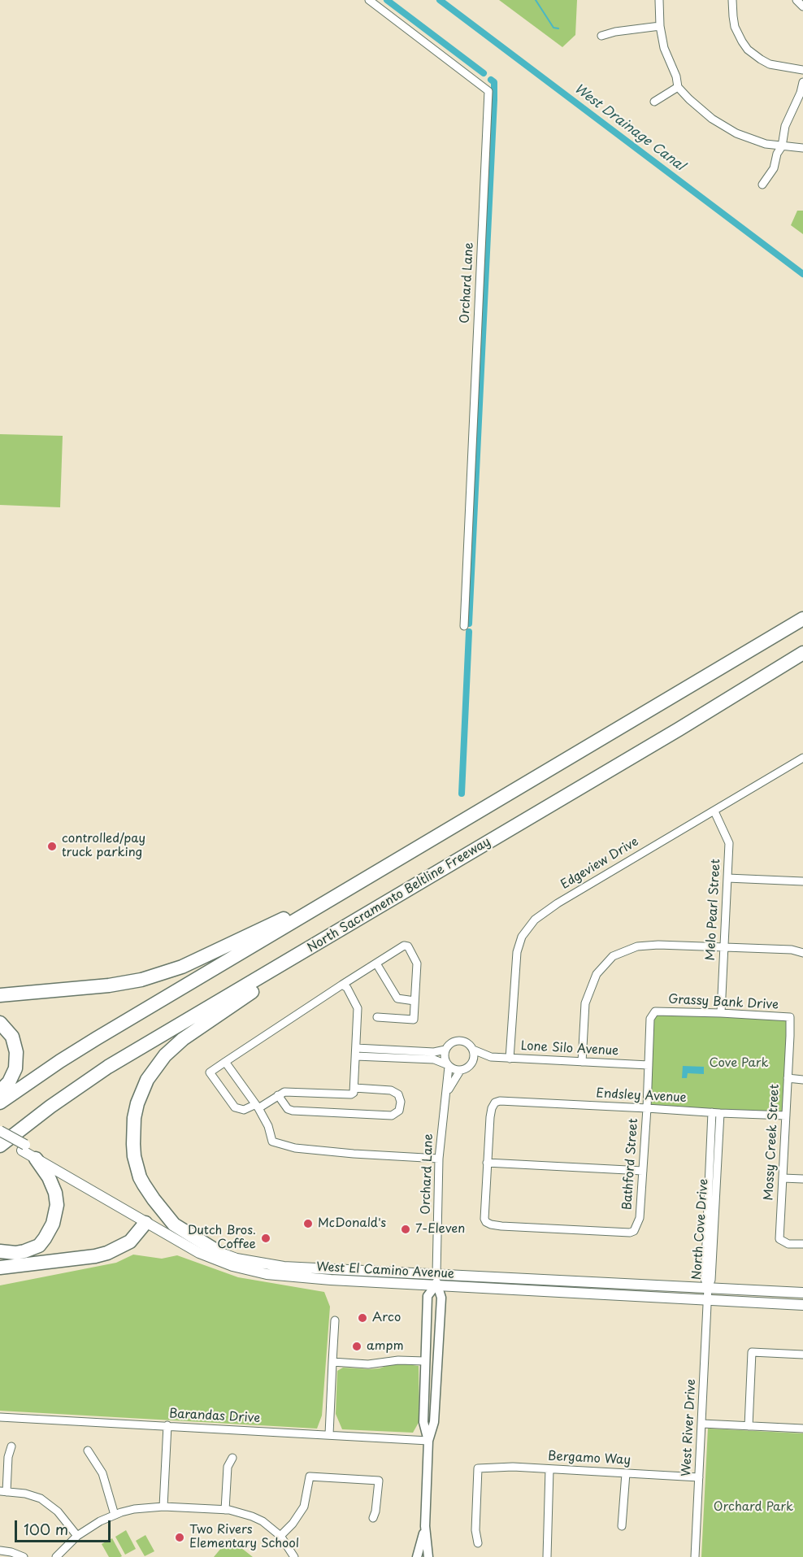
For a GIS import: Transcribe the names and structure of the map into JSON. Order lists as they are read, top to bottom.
{
  "streets": {
    "highway": ["North Sacramento Beltline Freeway"],
    "main road": ["West El Camino Avenue"],
    "street": [
      "Orchard Lane",
      "Edgeview Drive",
      "Melo Pearl Street",
      "Grassy Bank Drive",
      "Lone Silo Avenue",
      "Endsley Avenue",
      "Mossy Creek Street",
      "Bathford Street",
      "North Cove Drive",
      "Barandas Drive",
      "West River Drive",
      "Bergamo Way"
    ]
  },
  "crossings": [
    ["Orchard Lane", "Lone Silo Avenue"],
    ["Orchard Lane", "West El Camino Avenue"],
    ["Orchard Lane", "Barandas Drive"],
    ["Edgeview Drive", "Melo Pearl Street"],
    ["Edgeview Drive", "Lone Silo Avenue"],
    ["Melo Pearl Street", "Grassy Bank Drive"],
    ["Grassy Bank Drive", "Mossy Creek Street"],
    ["Grassy Bank Drive", "Bathford Street"],
    ["Lone Silo Avenue", "Bathford Street"],
    ["Endsley Avenue", "Mossy Creek Street"],
    ["Endsley Avenue", "Bathford Street"],
    ["Endsley Avenue", "North Cove Drive"],
    ["North Cove Drive", "West El Camino Avenue"],
    ["North Cove Drive", "West River Drive"],
    ["West El Camino Avenue", "West River Drive"],
    ["West River Drive", "Bergamo Way"]
  ],
  "water": ["West Drainage Canal"],
  "parks": ["Cove Park", "Orchard Park"],
  "places": [
    "controlled/pay truck parking",
    "McDonald's",
    "7-Eleven",
    "Dutch Bros. Coffee",
    "Arco",
    "ampm",
    "Two Rivers Elementary School"
  ],
  "scale_bar": "100 m"
}
